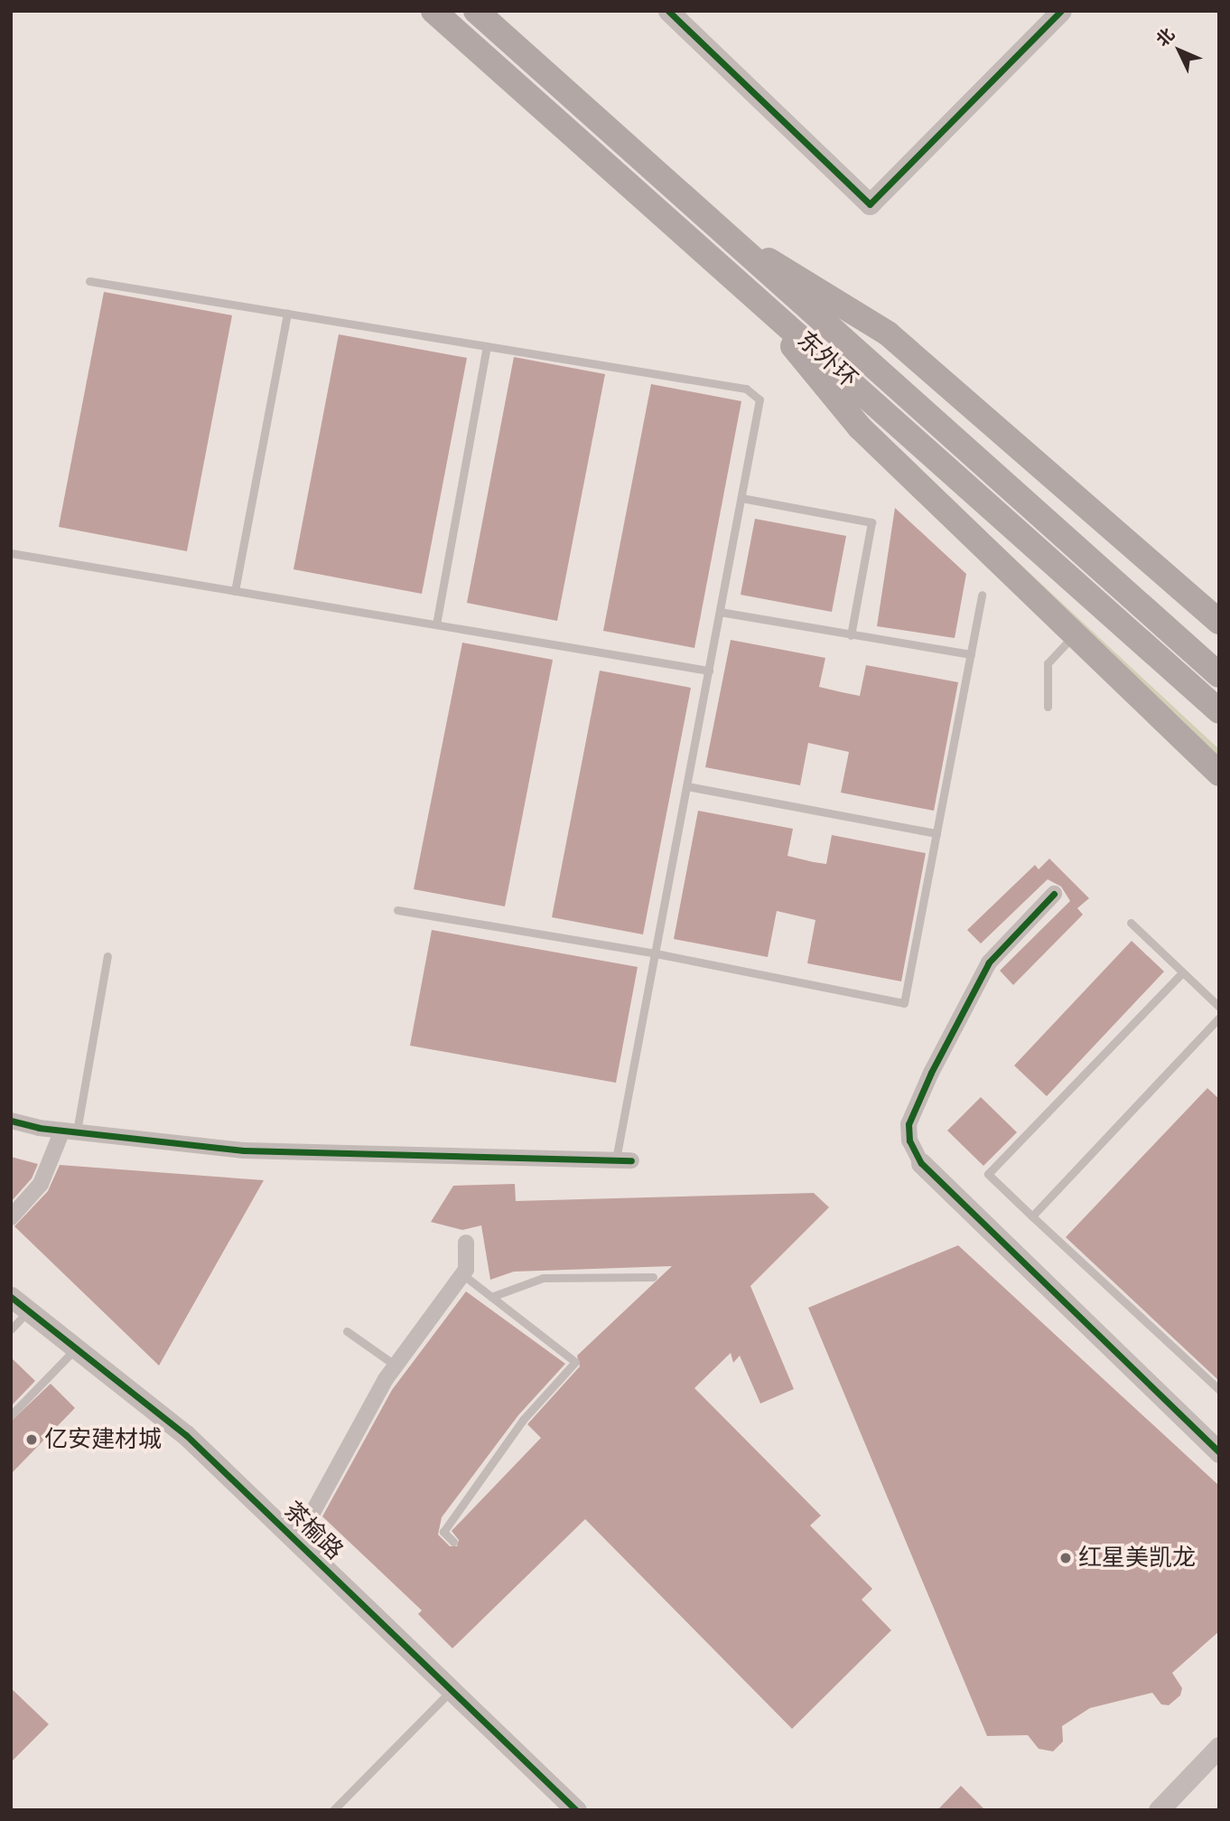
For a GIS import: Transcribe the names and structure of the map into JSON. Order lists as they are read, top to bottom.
{
  "streets": {
    "main road": ["东外环"],
    "street": ["茶榆路"]
  },
  "places": ["亿安建材城", "红星美凯龙"],
  "north": "top left"
}
